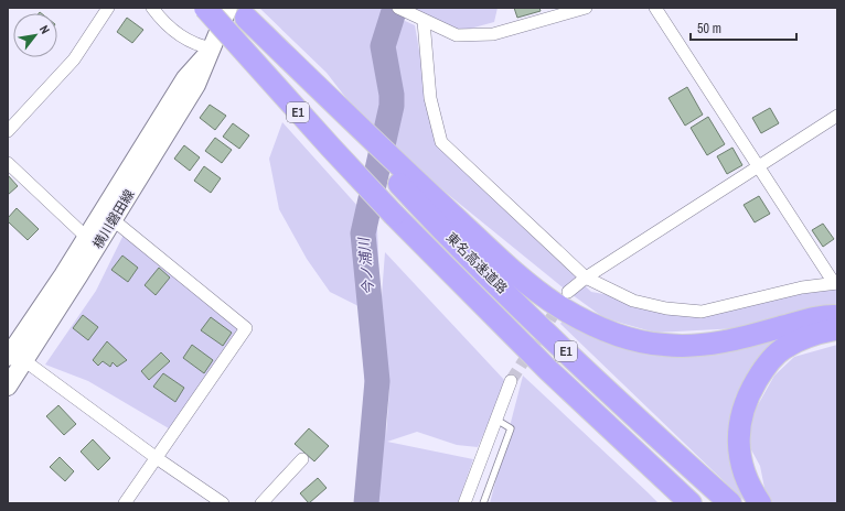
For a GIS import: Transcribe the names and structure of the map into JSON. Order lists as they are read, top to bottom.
{
  "streets": {
    "highway": ["E1", "東名高速道路"],
    "main road": ["横川磐田線"]
  },
  "water": ["今ノ浦川"],
  "scale_bar": "50 m",
  "north": "top right"
}
